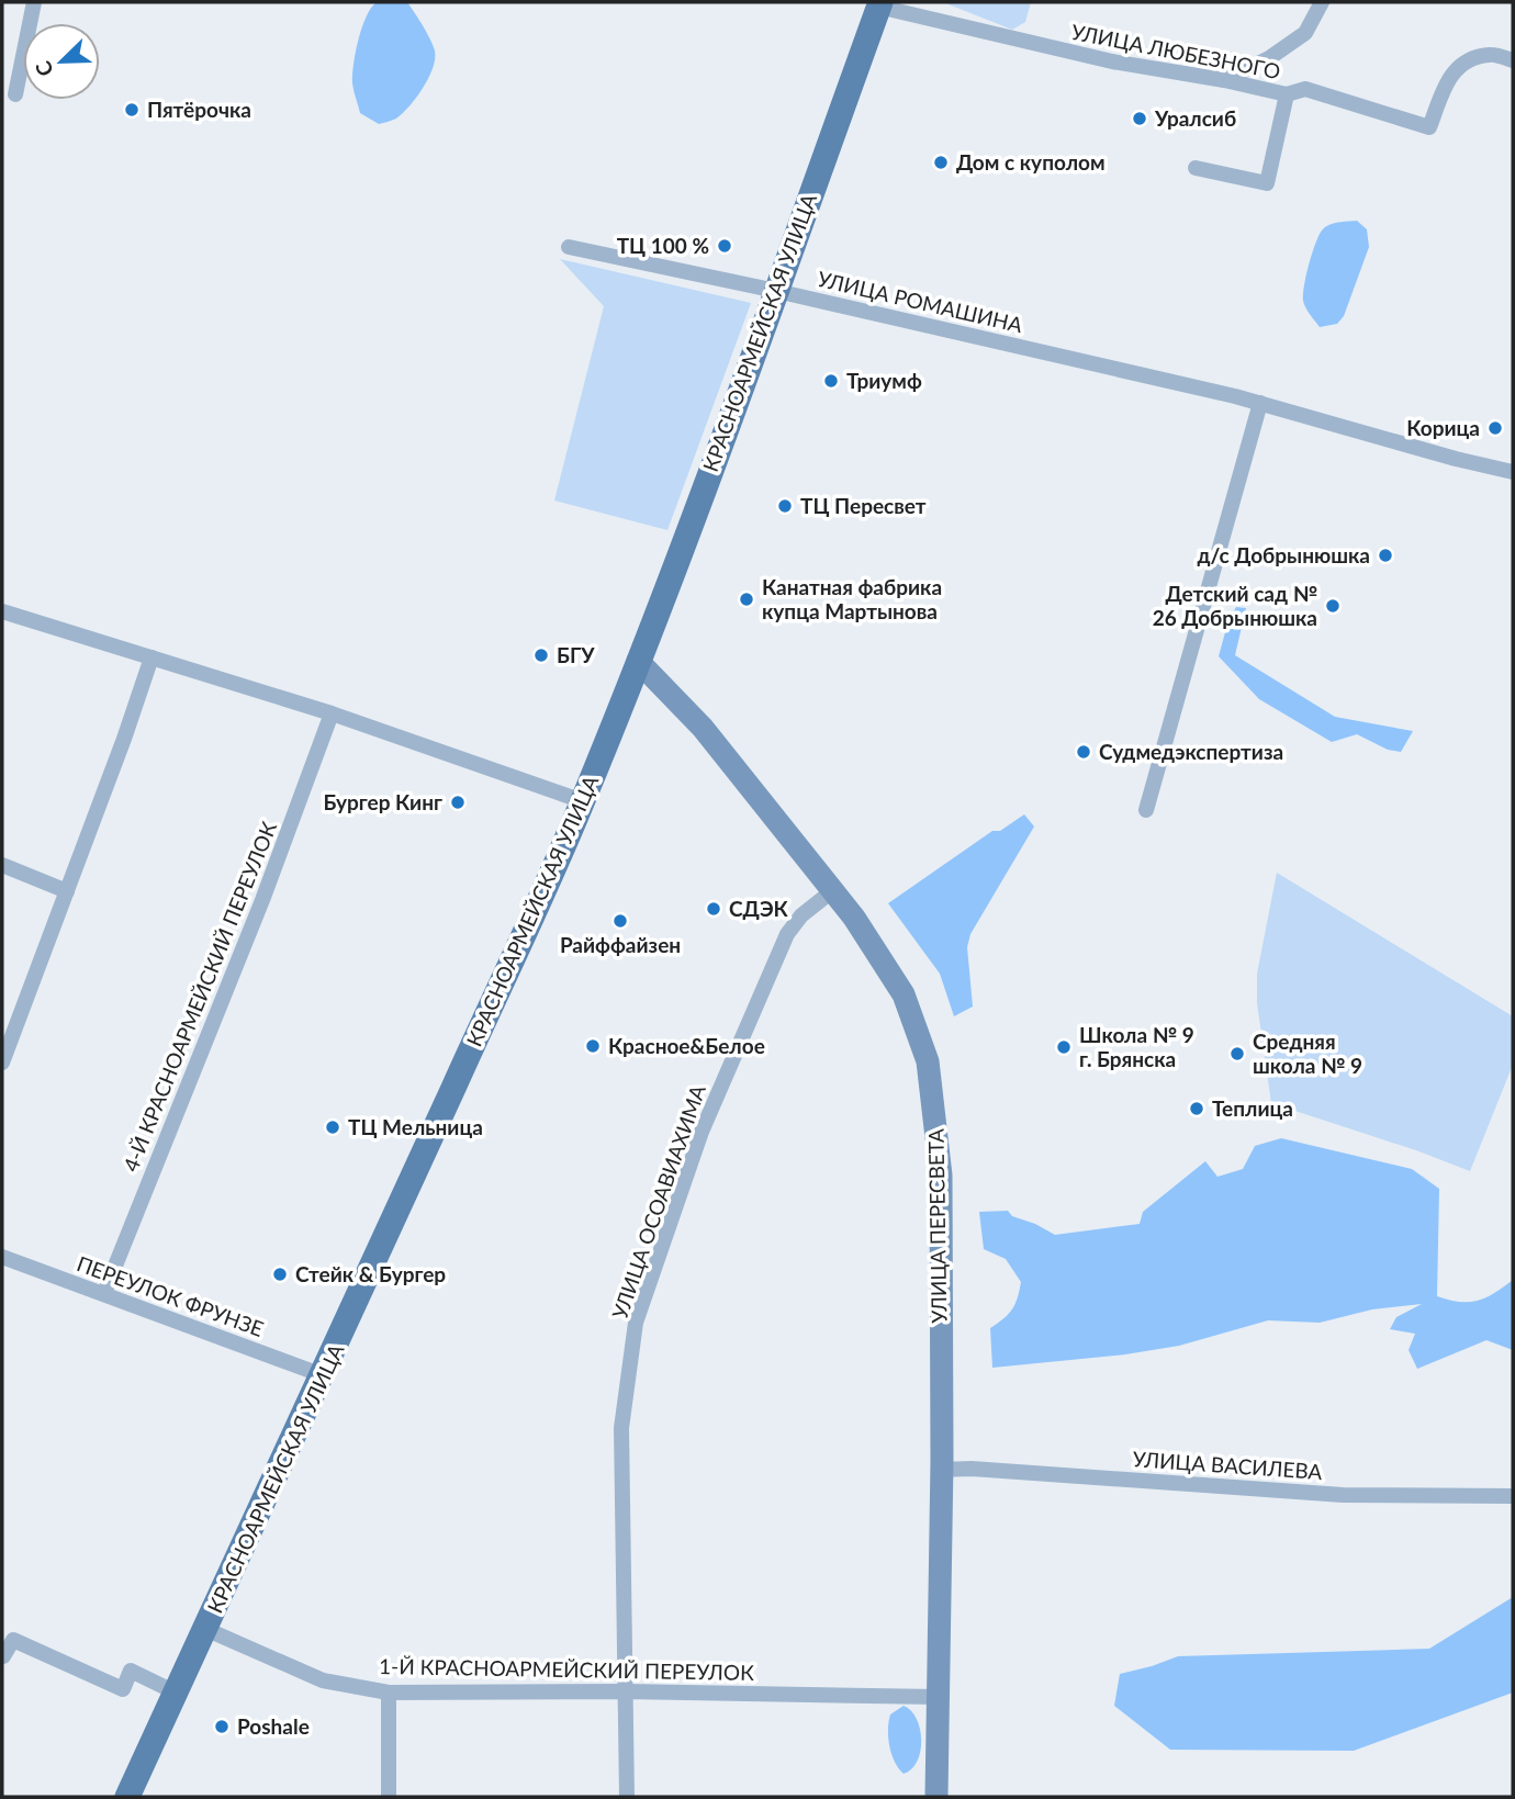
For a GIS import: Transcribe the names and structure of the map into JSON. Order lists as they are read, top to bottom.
{
  "streets": {
    "main road": ["КРАСНОАРМЕЙСКАЯ УЛИЦА", "УЛИЦА ПЕРЕСВЕТА"],
    "street": [
      "УЛИЦА ЛЮБЕЗНОГО",
      "УЛИЦА РОМАШИНА",
      "4-Й КРАСНОАРМЕЙСКИЙ ПЕРЕУЛОК",
      "УЛИЦА ОСОАВИАХИМА",
      "ПЕРЕУЛОК ФРУНЗЕ",
      "УЛИЦА ВАСИЛЕВА",
      "1-Й КРАСНОАРМЕЙСКИЙ ПЕРЕУЛОК"
    ]
  },
  "crossings": [
    ["УЛИЦА ЛЮБЕЗНОГО", "КРАСНОАРМЕЙСКАЯ УЛИЦА"],
    ["УЛИЦА РОМАШИНА", "КРАСНОАРМЕЙСКАЯ УЛИЦА"],
    ["КРАСНОАРМЕЙСКАЯ УЛИЦА", "УЛИЦА ПЕРЕСВЕТА"],
    ["КРАСНОАРМЕЙСКАЯ УЛИЦА", "ПЕРЕУЛОК ФРУНЗЕ"],
    ["КРАСНОАРМЕЙСКАЯ УЛИЦА", "1-Й КРАСНОАРМЕЙСКИЙ ПЕРЕУЛОК"],
    ["4-Й КРАСНОАРМЕЙСКИЙ ПЕРЕУЛОК", "ПЕРЕУЛОК ФРУНЗЕ"],
    ["УЛИЦА ОСОАВИАХИМА", "УЛИЦА ПЕРЕСВЕТА"],
    ["УЛИЦА ОСОАВИАХИМА", "1-Й КРАСНОАРМЕЙСКИЙ ПЕРЕУЛОК"],
    ["УЛИЦА ПЕРЕСВЕТА", "УЛИЦА ВАСИЛЕВА"],
    ["УЛИЦА ПЕРЕСВЕТА", "1-Й КРАСНОАРМЕЙСКИЙ ПЕРЕУЛОК"]
  ],
  "places": [
    "Пятёрочка",
    "Уралсиб",
    "Дом с куполом",
    "ТЦ 100 %",
    "Триумф",
    "Корица",
    "ТЦ Пересвет",
    "д/с Добрынюшка",
    "Канатная фабрика купца Мартынова",
    "Детский сад № 26 Добрынюшка",
    "БГУ",
    "Судмедэкспертиза",
    "Бургер Кинг",
    "СДЭК",
    "Райффайзен",
    "Красное&Белое",
    "Школа № 9 г. Брянска",
    "Средняя школа № 9",
    "Теплица",
    "ТЦ Мельница",
    "Стейк & Бургер",
    "Poshale"
  ],
  "north": "bottom left"
}
